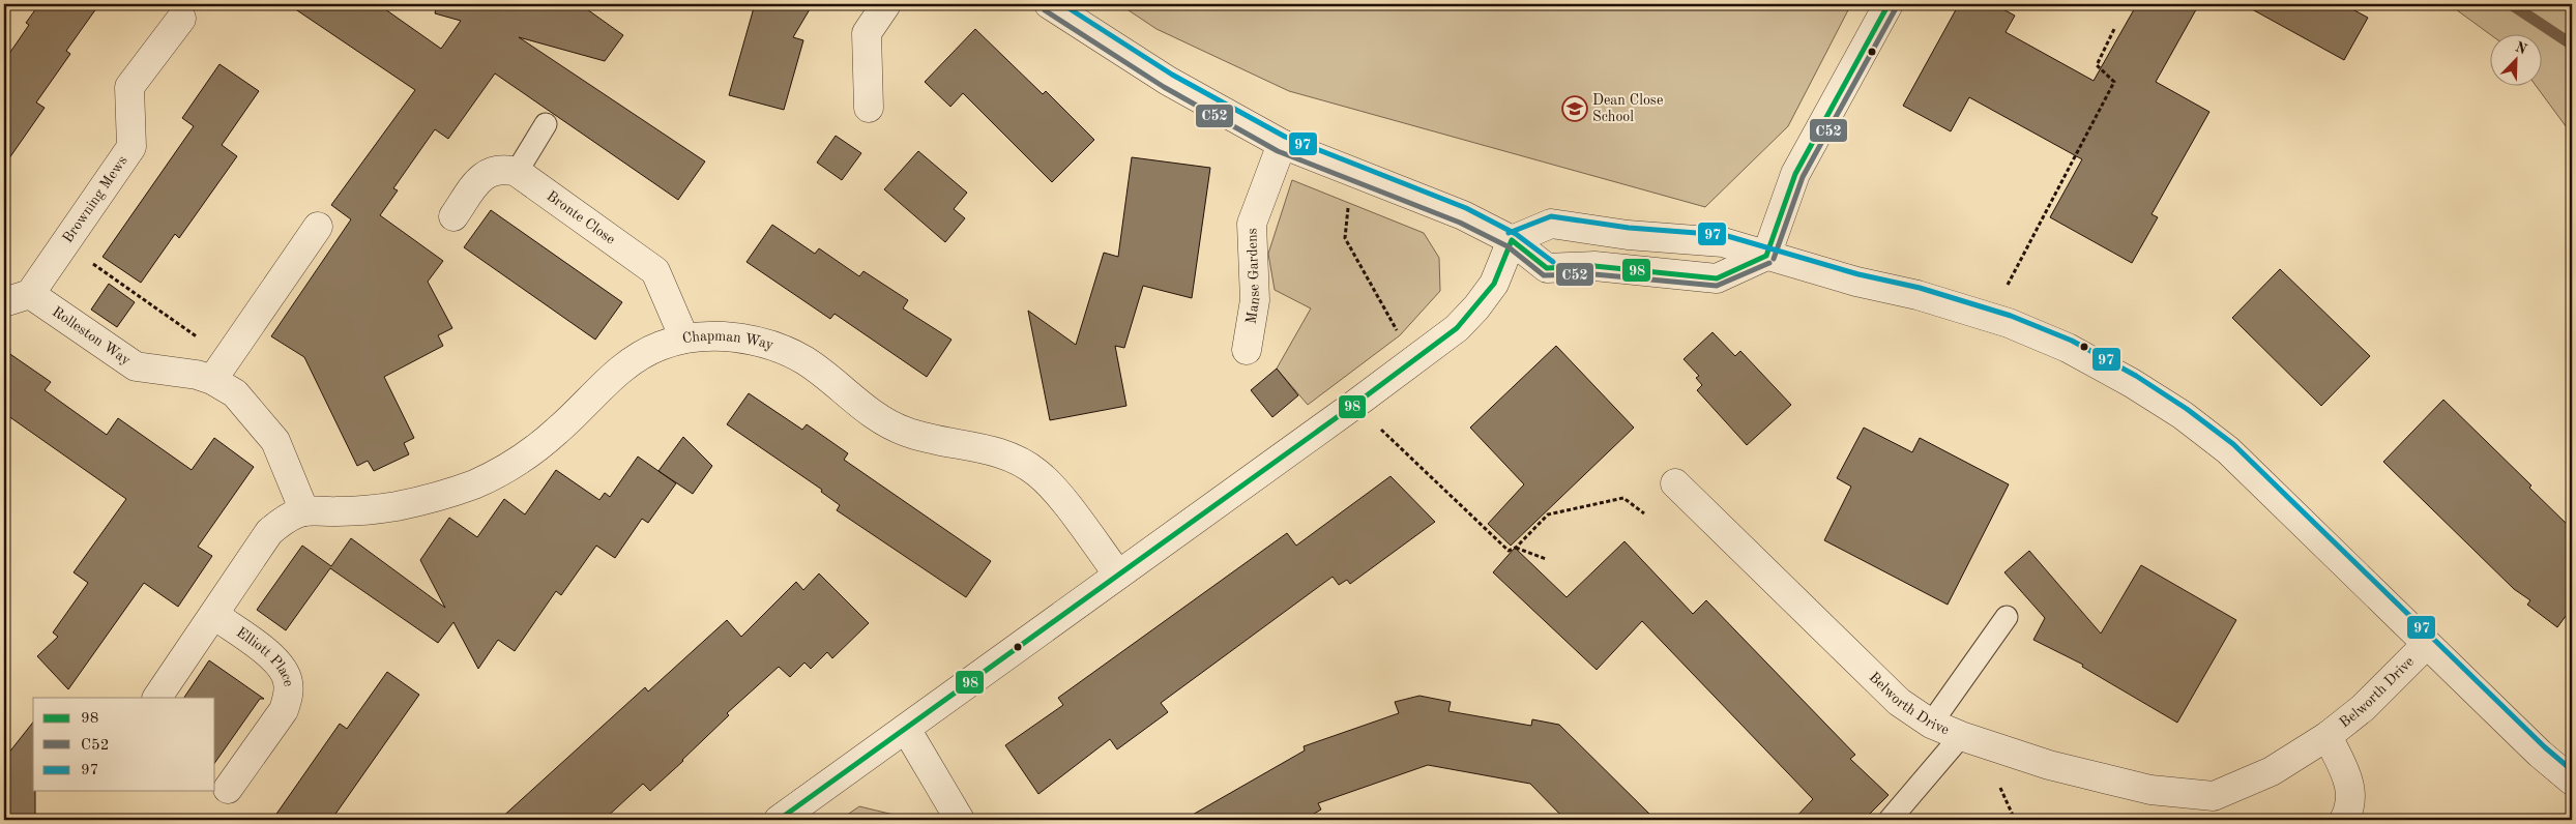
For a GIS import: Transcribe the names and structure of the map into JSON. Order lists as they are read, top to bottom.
{
  "streets": {
    "street": [
      "Browning Mews",
      "Bronte Close",
      "Manse Gardens",
      "Rolleston Way",
      "Chapman Way",
      "Elliott Place",
      "Belworth Drive"
    ]
  },
  "crossings": [
    ["Browning Mews", "Rolleston Way"],
    ["Bronte Close", "Chapman Way"],
    ["Rolleston Way", "Chapman Way"]
  ],
  "places": {
    "school or university": ["Dean Close School"]
  },
  "lines": ["transit line 98", "transit line 97", "transit line C52"],
  "legend": ["98", "C52", "97"],
  "north": "top right"
}
